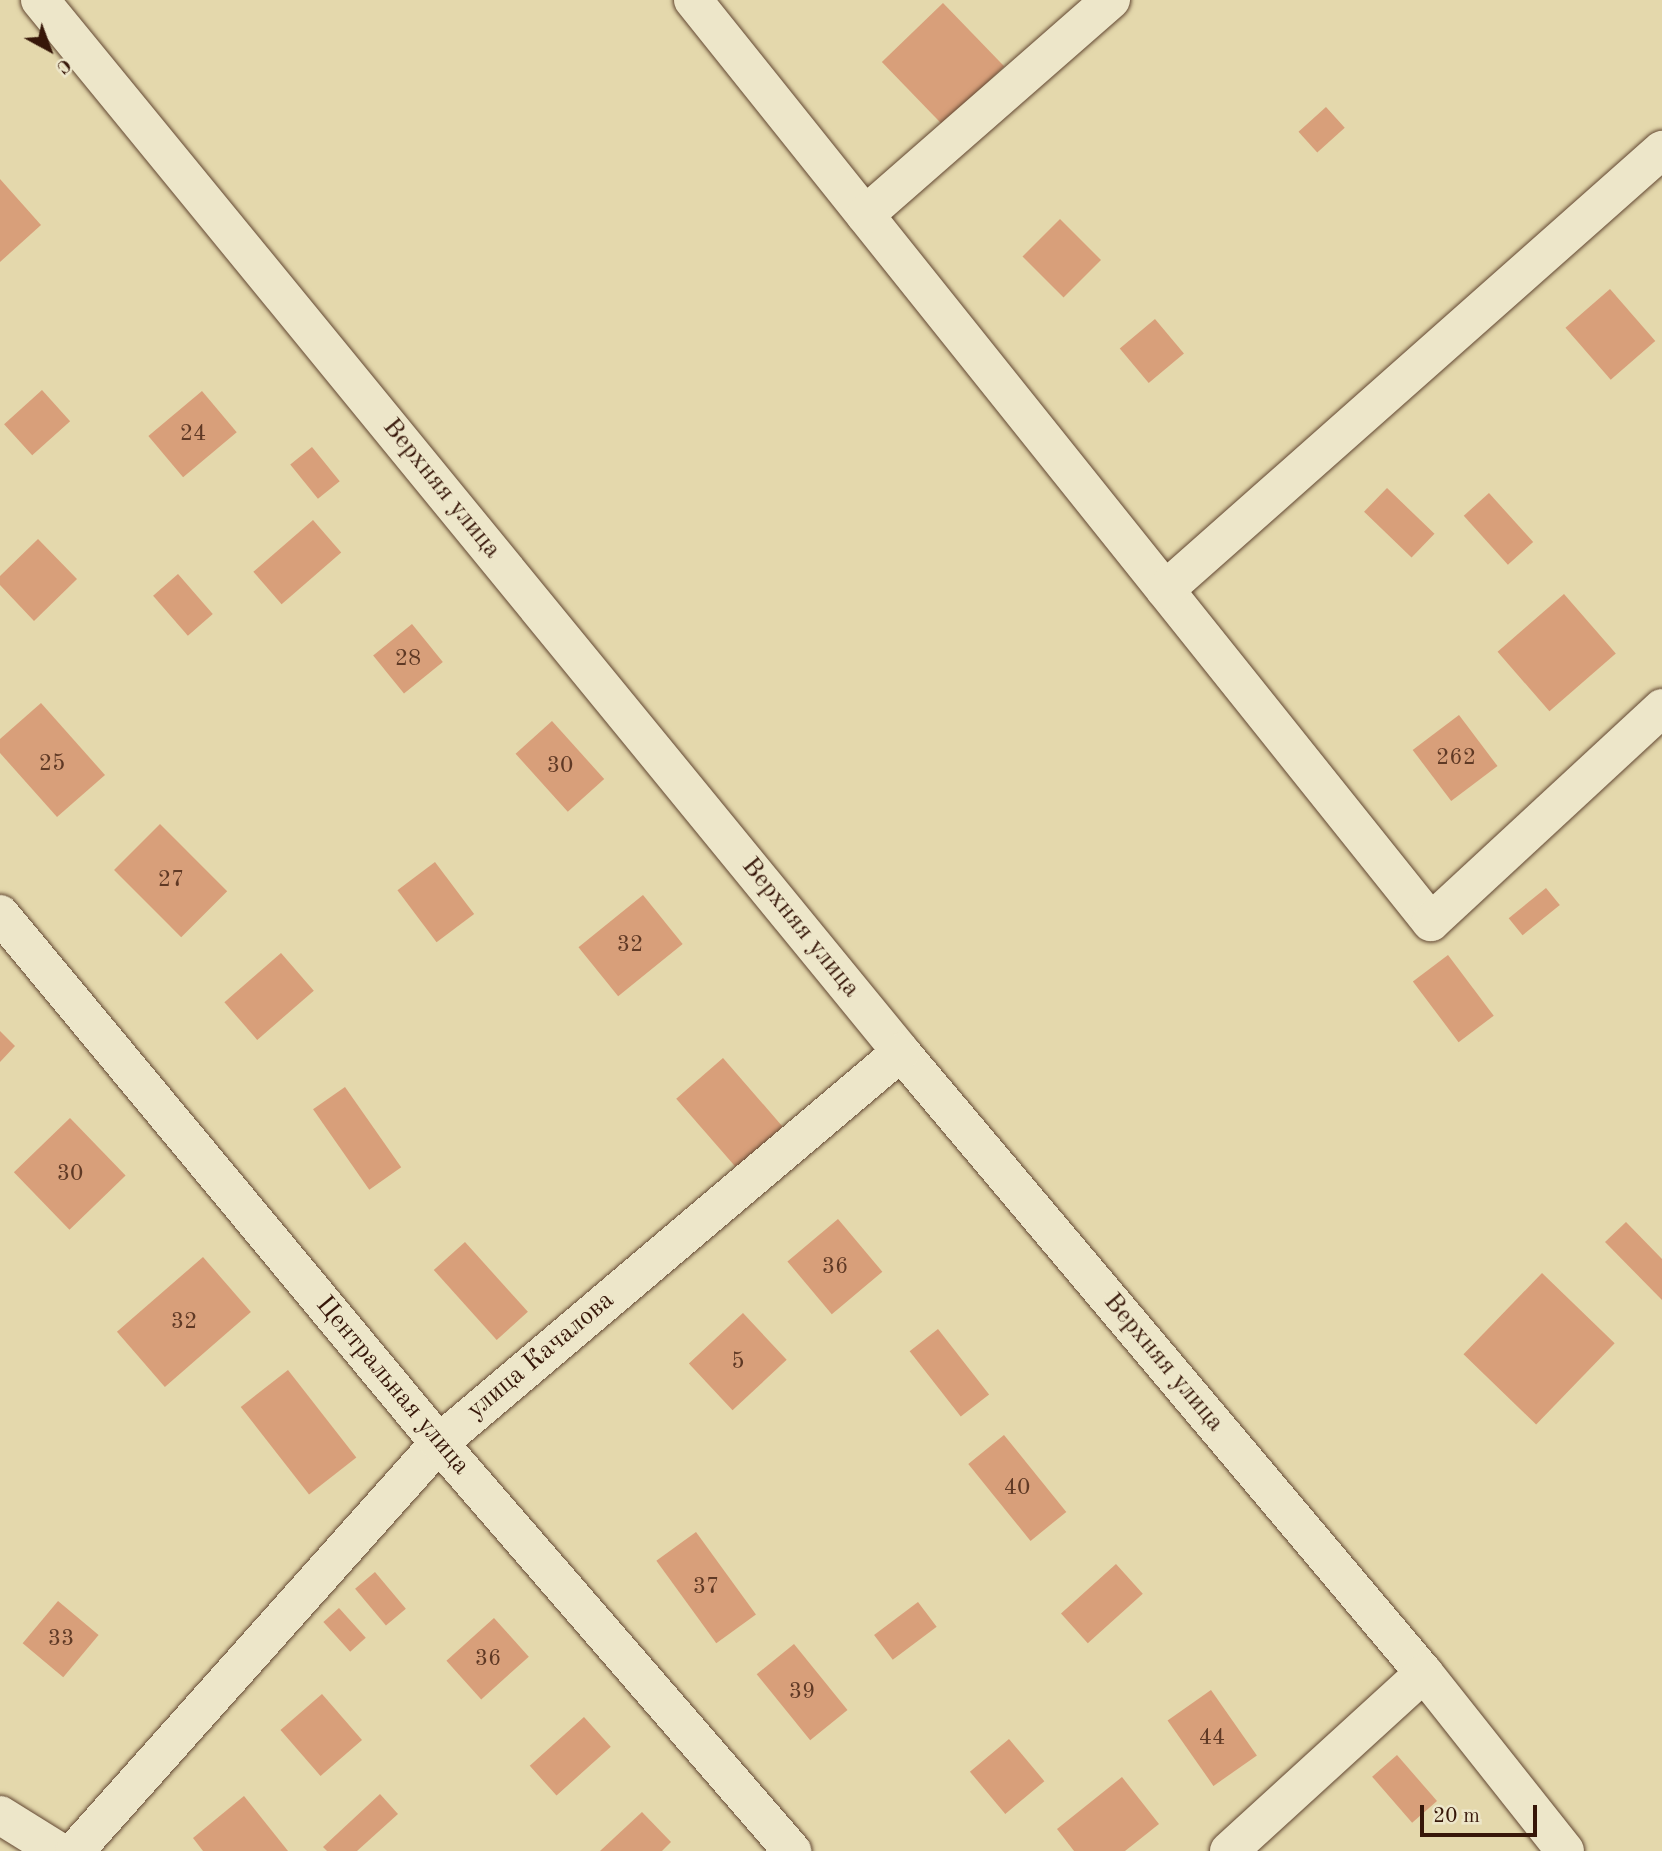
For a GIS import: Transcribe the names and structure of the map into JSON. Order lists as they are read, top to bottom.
{
  "streets": {
    "street": ["Верхняя улица", "улица Качалова", "Центральная улица"]
  },
  "crossings": [
    ["Верхняя улица", "улица Качалова"],
    ["улица Качалова", "Центральная улица"]
  ],
  "house_numbers": [
    "24",
    "28",
    "262",
    "25",
    "30",
    "27",
    "32",
    "30",
    "36",
    "32",
    "5",
    "40",
    "37",
    "33",
    "36",
    "39",
    "44"
  ],
  "scale_bar": "20 m",
  "north": "bottom right"
}
